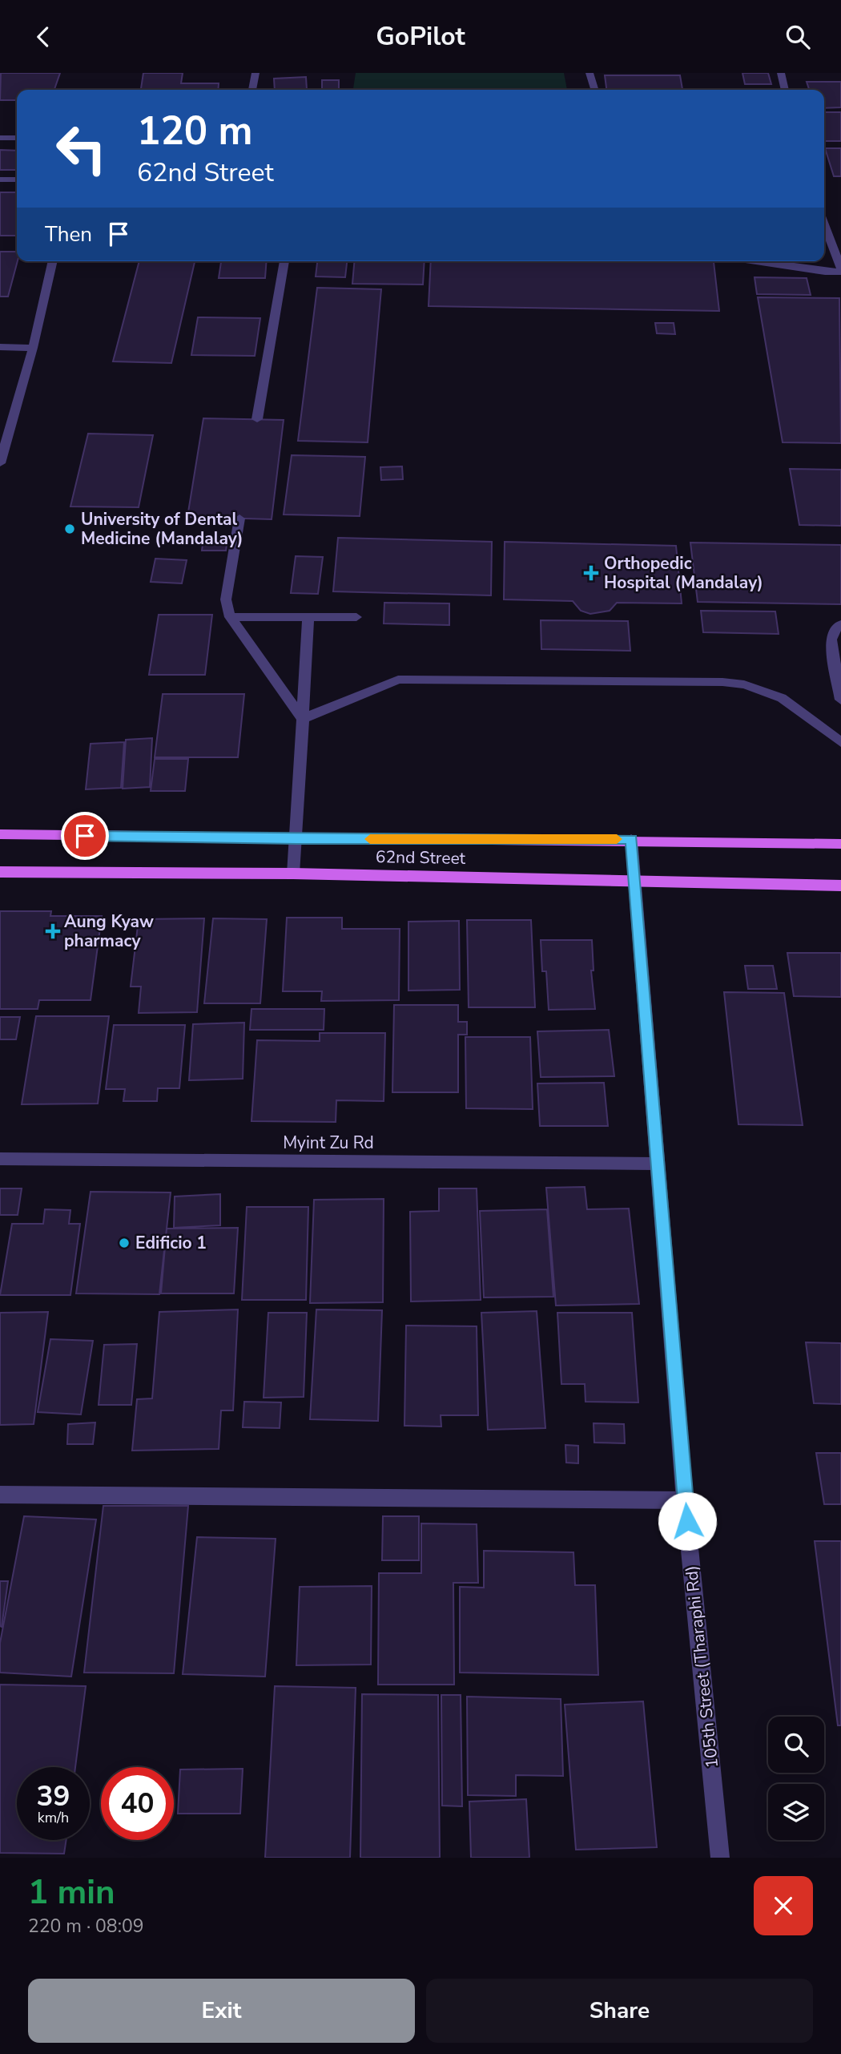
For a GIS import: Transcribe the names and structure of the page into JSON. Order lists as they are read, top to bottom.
{
  "streets": {
    "main road": ["62nd Street"],
    "street": ["Myint Zu Rd", "105th Street (Tharaphi Rd)"]
  },
  "crossings": [
    ["62nd Street", "105th Street (Tharaphi Rd)"],
    ["Myint Zu Rd", "105th Street (Tharaphi Rd)"]
  ],
  "places": {
    "other": ["University of Dental Medicine (Mandalay)", "Edificio 1"],
    "health": ["Orthopedic Hospital (Mandalay)", "Aung Kyaw pharmacy"]
  },
  "page": {
    "header": "GoPilot",
    "turn": ["120 m", "62nd Street"],
    "then": "Then",
    "speed": "39 km/h",
    "limit": "40",
    "heading": ["1 min", "220 m · 08:09"],
    "buttons": ["Exit", "Share"]
  }
}
